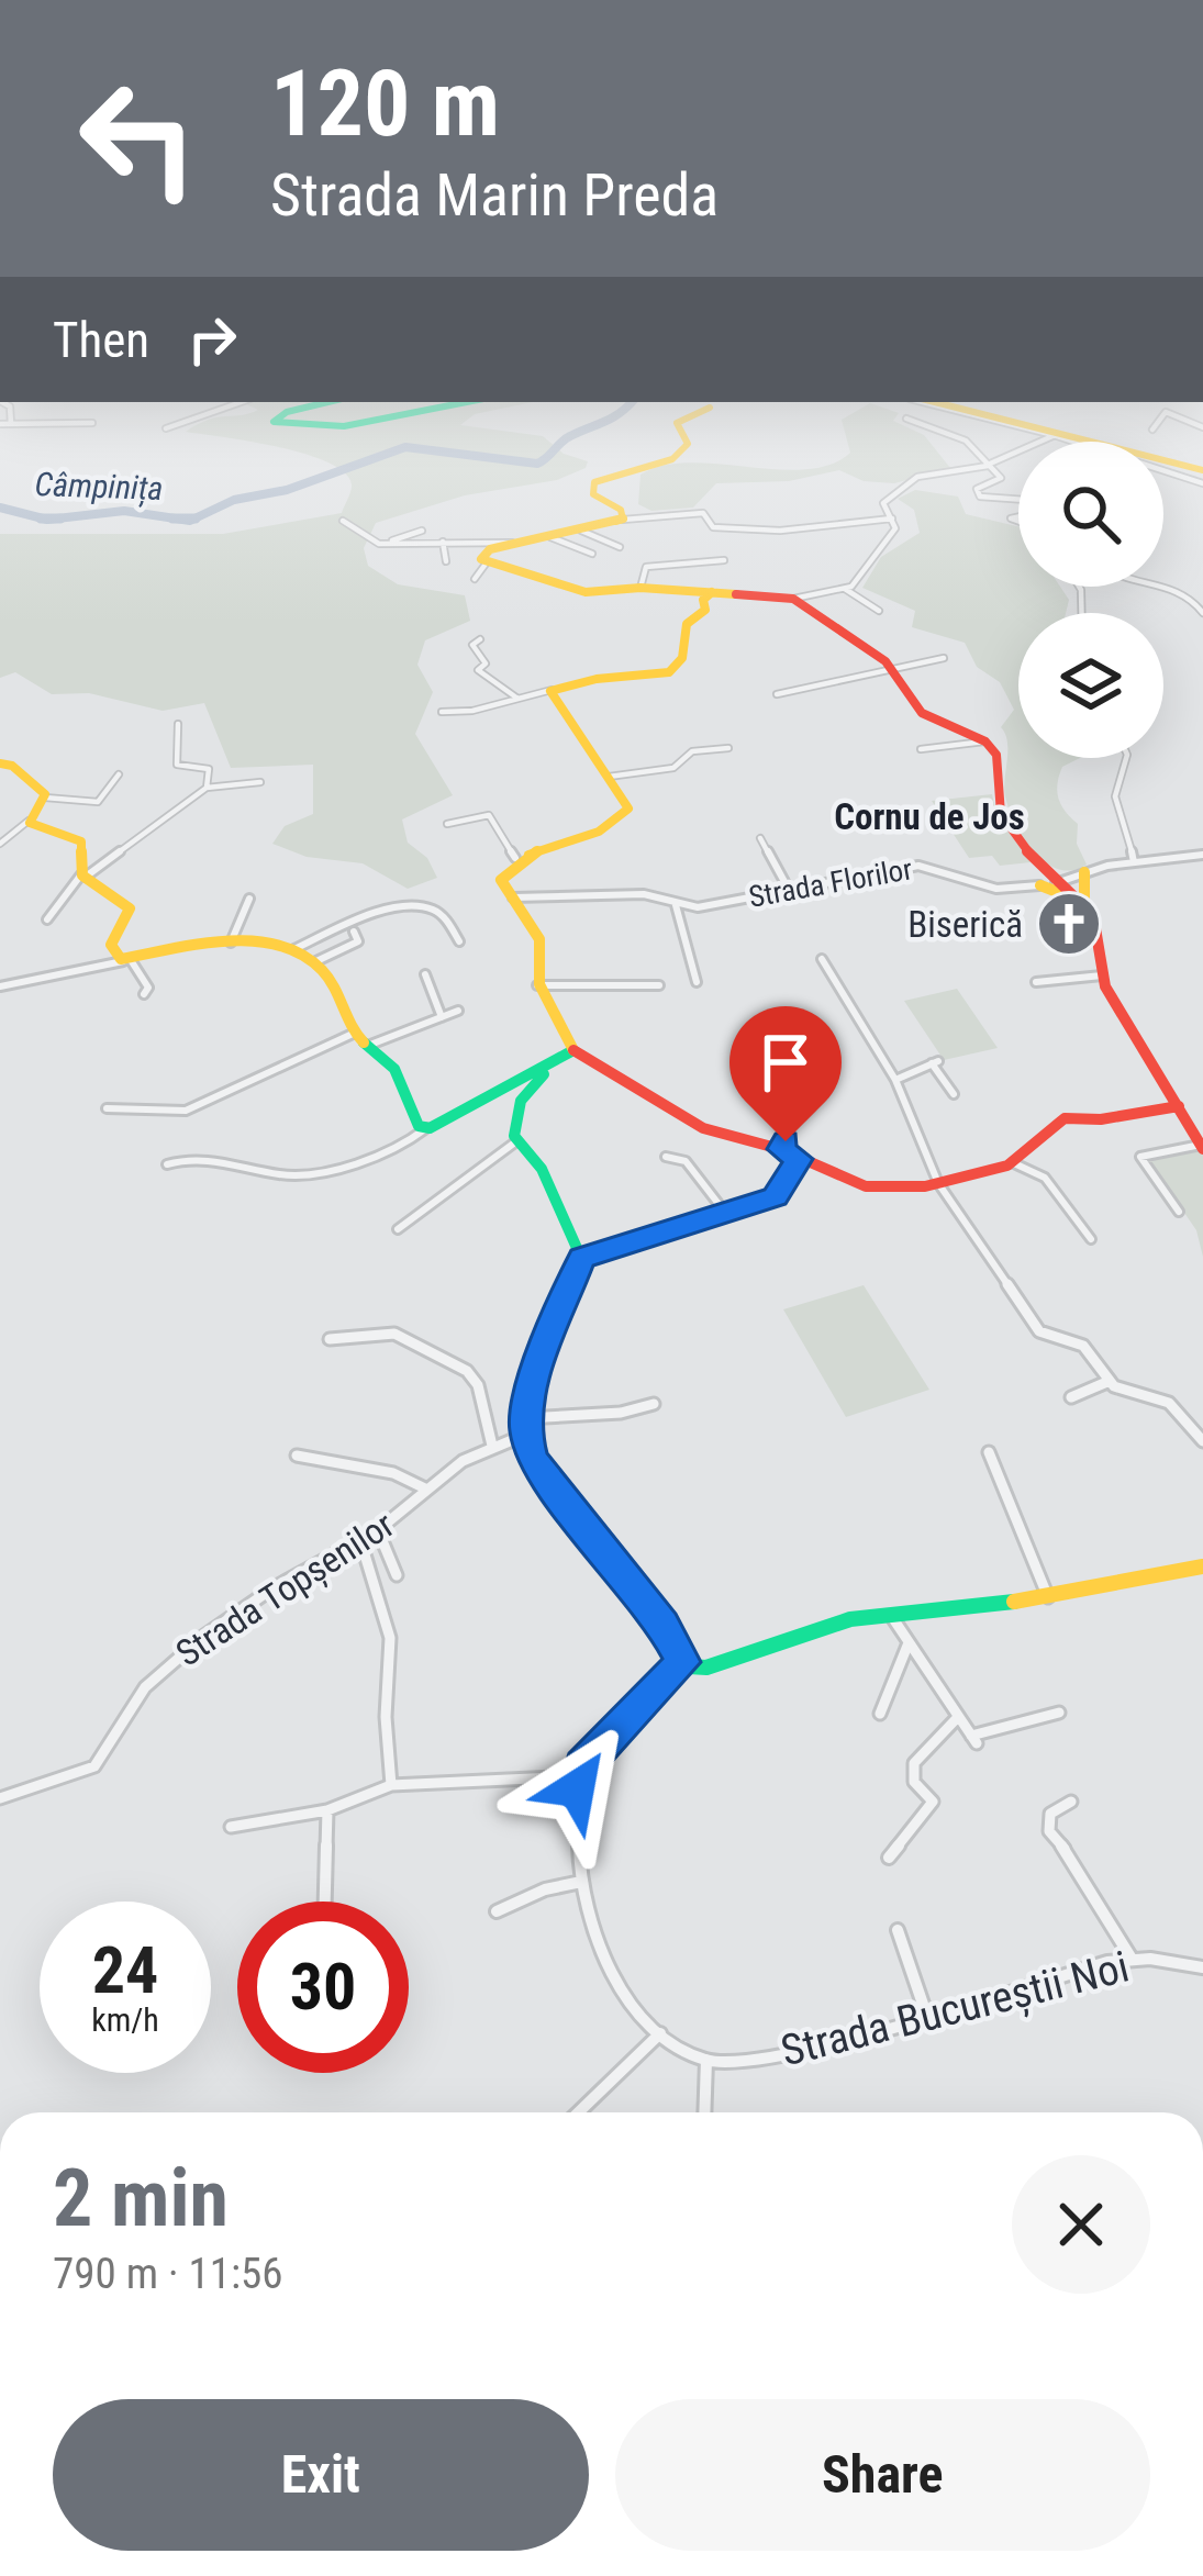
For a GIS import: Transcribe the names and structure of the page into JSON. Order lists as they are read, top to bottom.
{
  "streets": {
    "street": ["Strada Florilor", "Strada Topșenilor", "Strada Bucureștii Noi"]
  },
  "districts": ["Cornu de Jos"],
  "water": ["Câmpinița"],
  "places": {
    "church": ["Biserică"]
  },
  "page": {
    "turn": ["120 m", "Strada Marin Preda"],
    "then": "Then",
    "speed": "24 km/h",
    "limit": "30",
    "heading": ["2 min", "790 m · 11:56"],
    "buttons": ["Exit", "Share"]
  }
}
